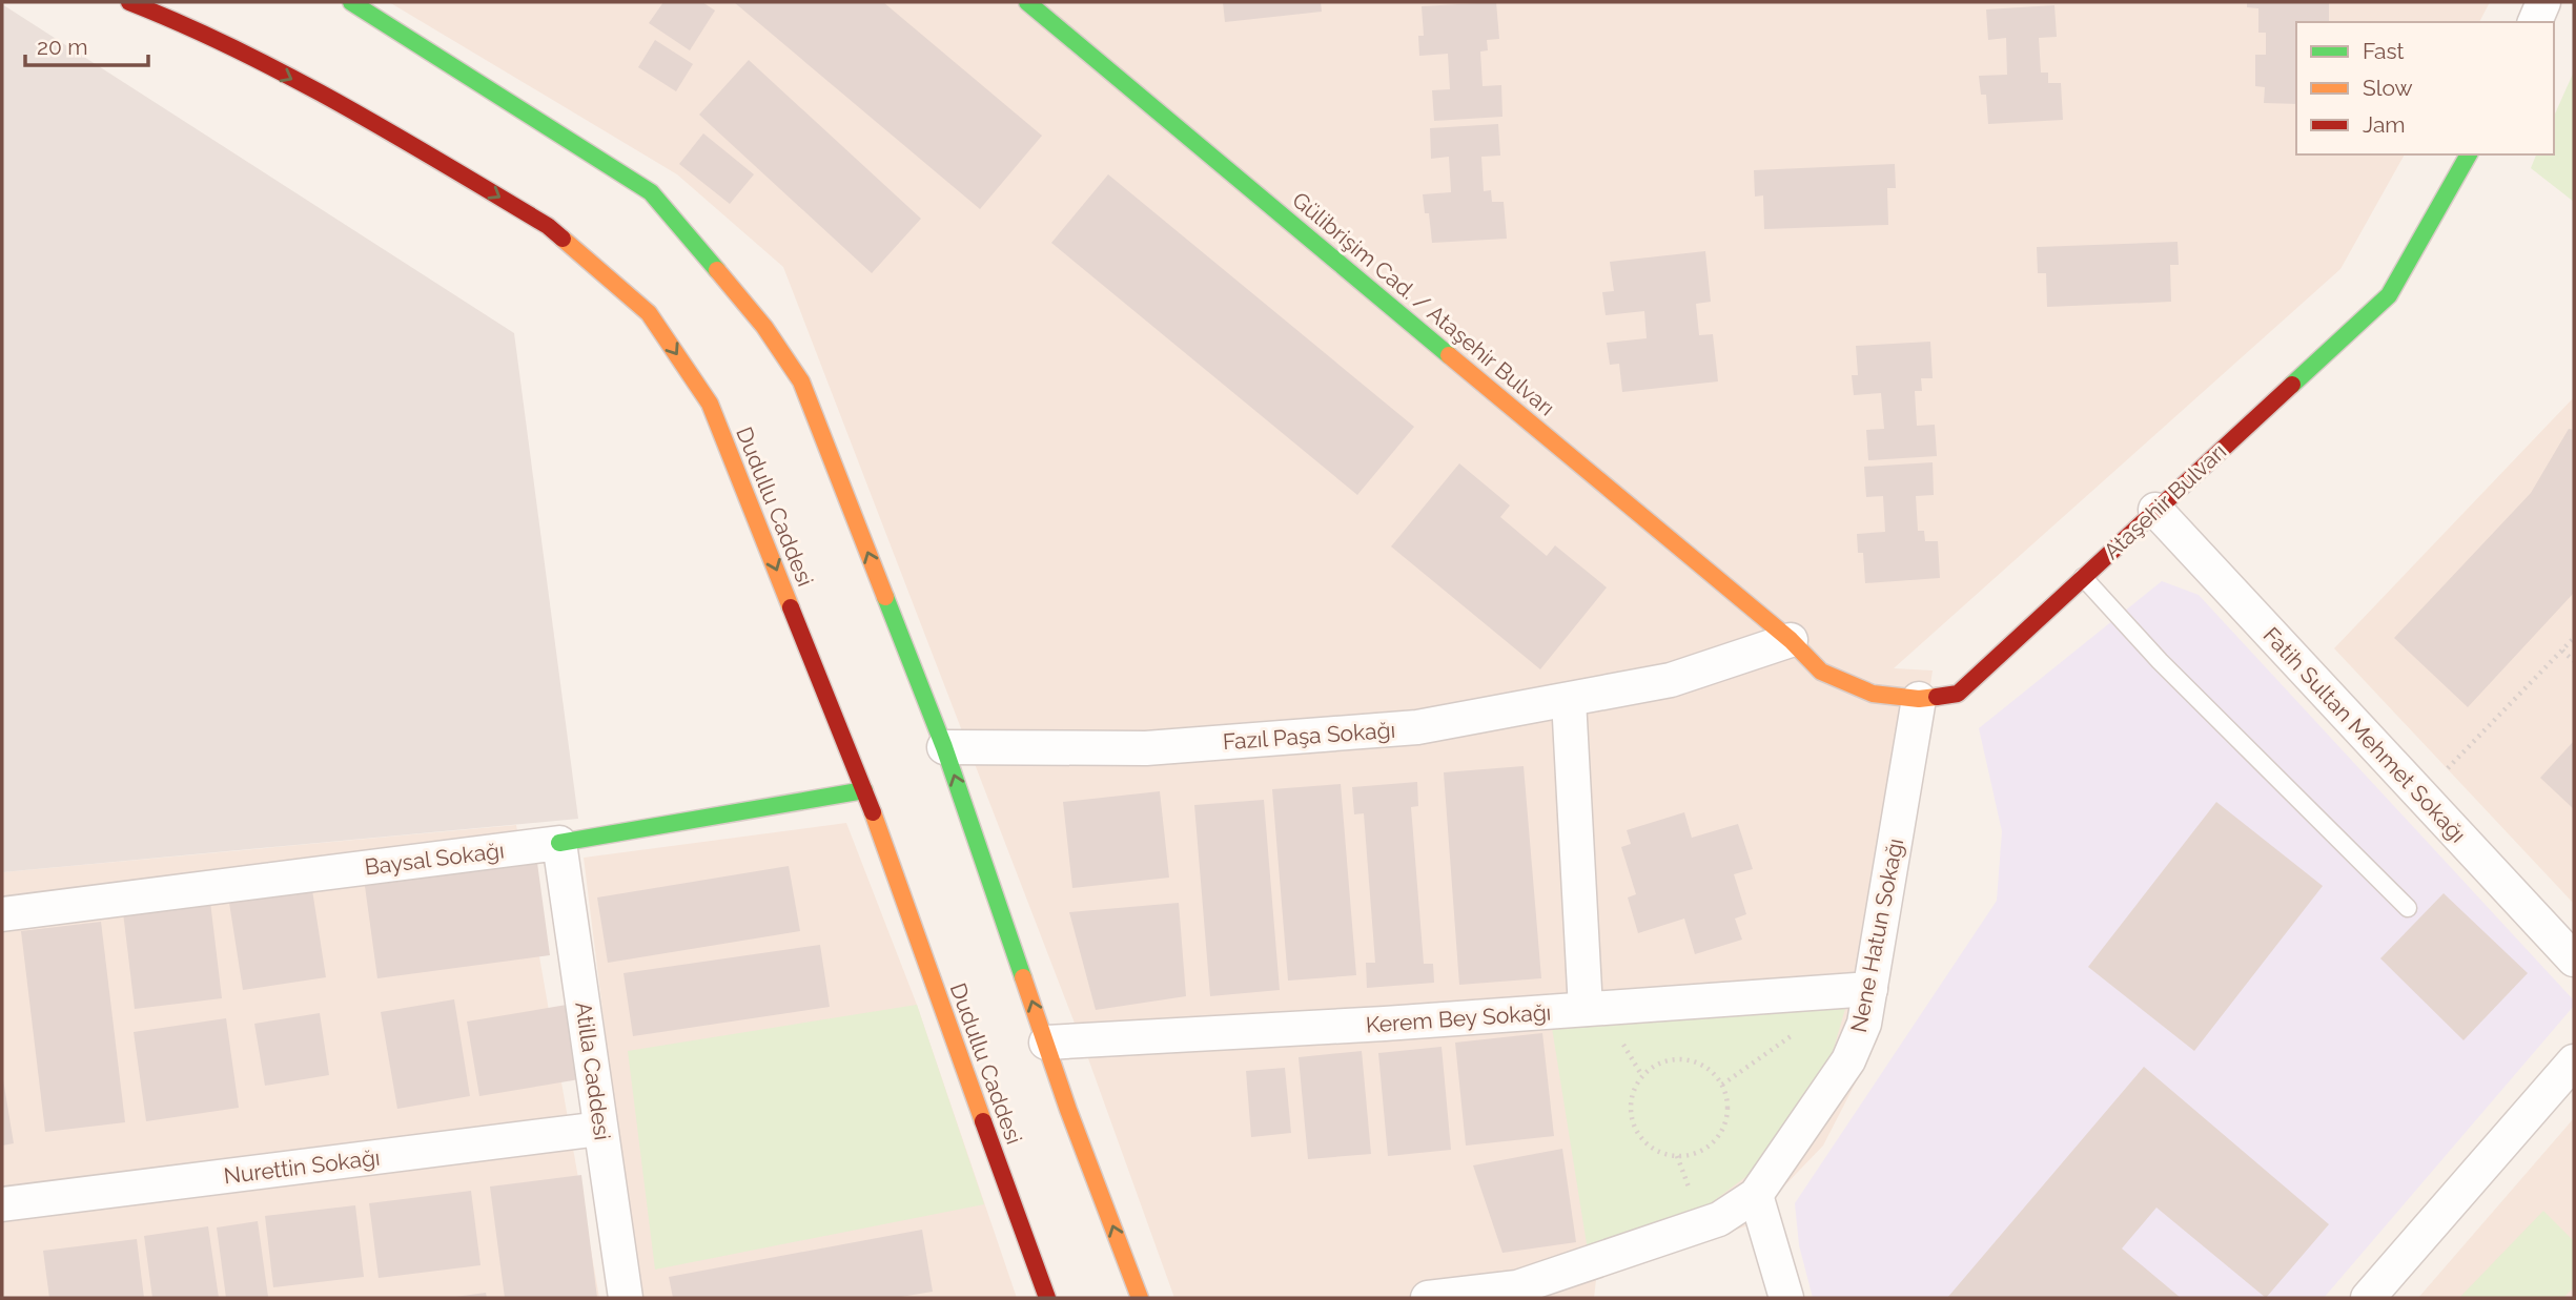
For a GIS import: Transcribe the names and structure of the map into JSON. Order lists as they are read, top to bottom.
{
  "streets": {
    "main road": [
      "Gülibrişim Cad. / Ataşehir Bulvarı",
      "Ataşehir Bulvarı",
      "Dudullu Caddesi",
      "Baysal Sokağı"
    ],
    "street": [
      "Fatih Sultan Mehmet Sokağı",
      "Fazıl Paşa Sokağı",
      "Nene Hatun Sokağı",
      "Kerem Bey Sokağı",
      "Atilla Caddesi",
      "Nurettin Sokağı"
    ]
  },
  "crossings": [
    ["Gülibrişim Cad. / Ataşehir Bulvarı", "Ataşehir Bulvarı"],
    ["Gülibrişim Cad. / Ataşehir Bulvarı", "Fazıl Paşa Sokağı"],
    ["Ataşehir Bulvarı", "Fatih Sultan Mehmet Sokağı"],
    ["Ataşehir Bulvarı", "Fazıl Paşa Sokağı"],
    ["Ataşehir Bulvarı", "Nene Hatun Sokağı"],
    ["Dudullu Caddesi", "Baysal Sokağı"],
    ["Baysal Sokağı", "Atilla Caddesi"],
    ["Nene Hatun Sokağı", "Kerem Bey Sokağı"],
    ["Atilla Caddesi", "Nurettin Sokağı"]
  ],
  "legend": ["Fast", "Slow", "Jam"],
  "scale_bar": "20 m"
}
